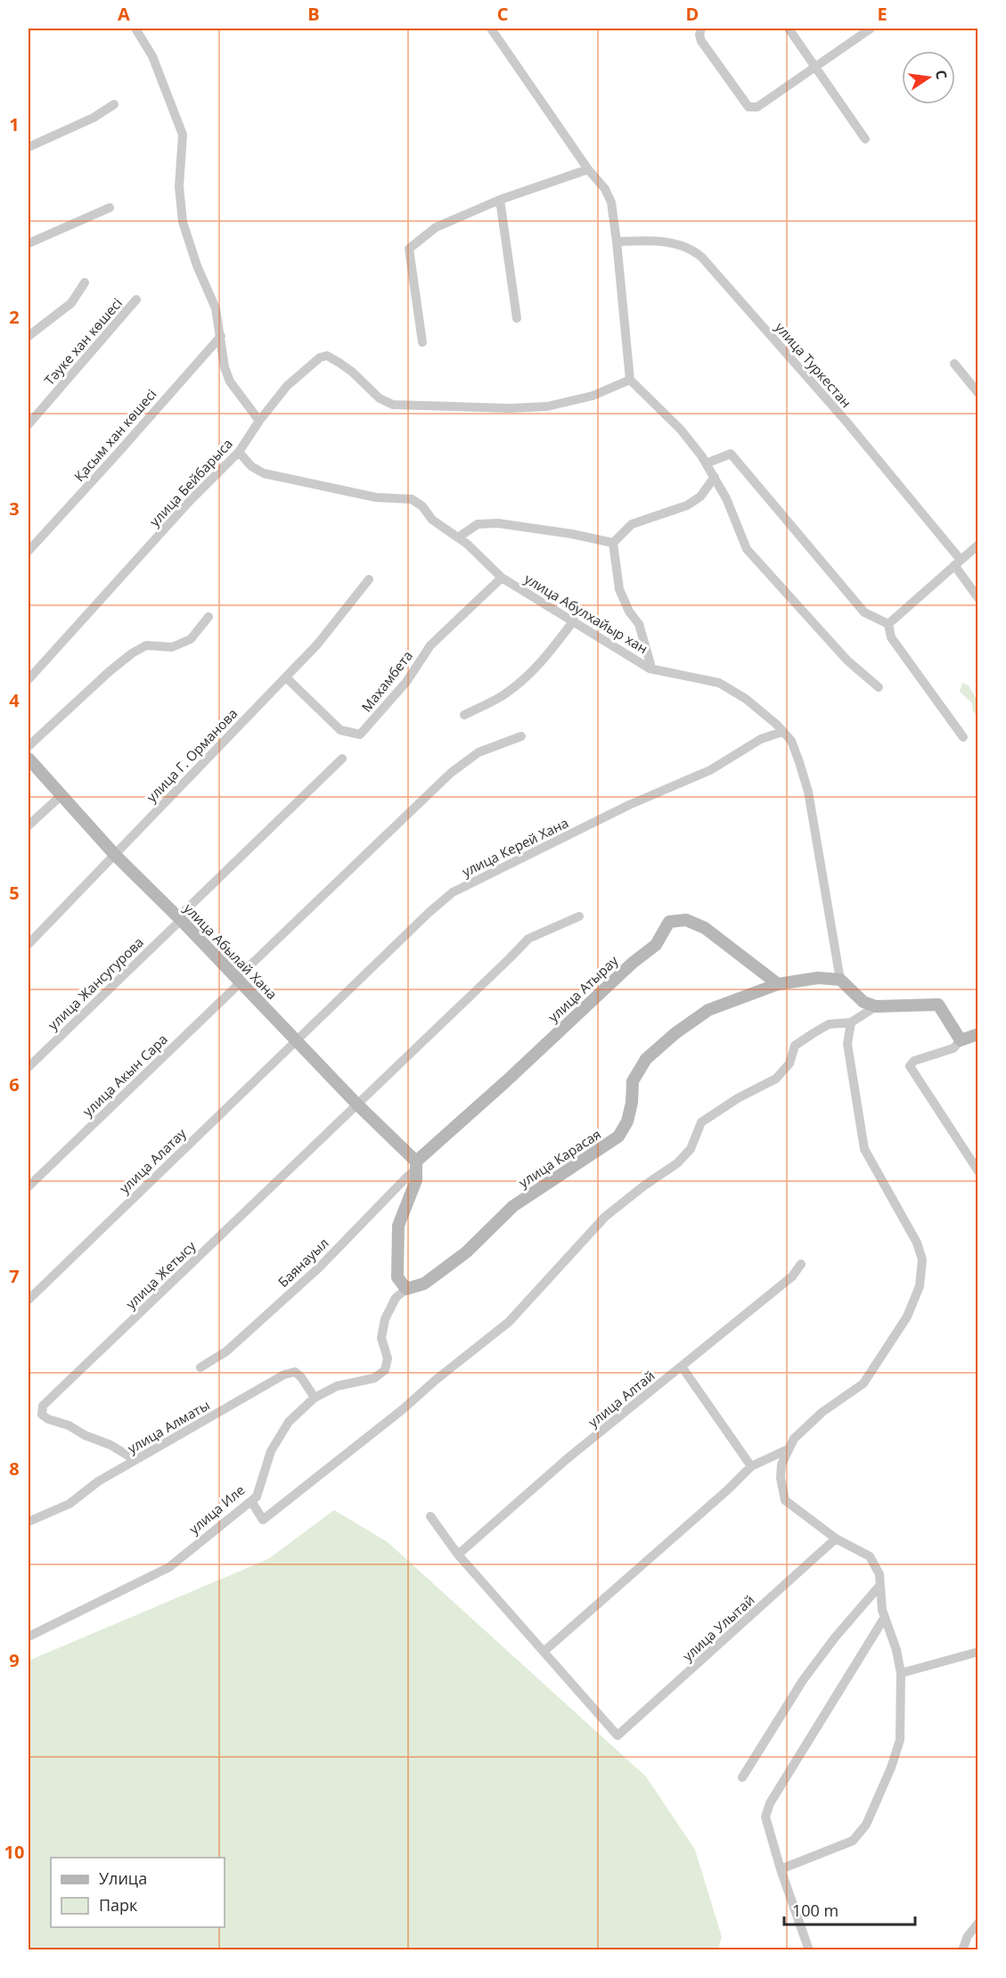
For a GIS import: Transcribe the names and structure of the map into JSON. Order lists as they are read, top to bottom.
{
  "streets": {
    "street": [
      "Тәуке хан көшесі",
      "улица Туркестан",
      "Қасым хан көшесі",
      "улица Бейбарыса",
      "улица Абулхайыр хан",
      "Махамбета",
      "улица Г. Орманова",
      "улица Керей Хана",
      "улица Абылай Хана",
      "улица Жансугурова",
      "улица Атырау",
      "улица Акын Сара",
      "улица Карасая",
      "улица Алатау",
      "Баянауыл",
      "улица Жетысу",
      "улица Алтай",
      "улица Алматы",
      "улица Иле",
      "улица Улытай"
    ]
  },
  "crossings": [
    ["улица Бейбарыса", "улица Абулхайыр хан"],
    ["улица Абулхайыр хан", "Махамбета"],
    ["улица Абулхайыр хан", "улица Керей Хана"],
    ["улица Абулхайыр хан", "улица Карасая"],
    ["Махамбета", "улица Г. Орманова"],
    ["улица Г. Орманова", "улица Абылай Хана"],
    ["улица Керей Хана", "улица Абылай Хана"],
    ["улица Керей Хана", "улица Алатау"],
    ["улица Абылай Хана", "улица Жансугурова"],
    ["улица Абылай Хана", "улица Атырау"],
    ["улица Абылай Хана", "улица Акын Сара"],
    ["улица Абылай Хана", "улица Алатау"],
    ["улица Абылай Хана", "Баянауыл"],
    ["улица Абылай Хана", "улица Жетысу"],
    ["улица Атырау", "улица Карасая"],
    ["улица Атырау", "Баянауыл"],
    ["улица Карасая", "улица Иле"],
    ["улица Жетысу", "улица Алматы"],
    ["улица Алматы", "улица Иле"]
  ],
  "legend": ["Улица", "Парк"],
  "scale_bar": "100 m",
  "north": "right",
  "grid": {
    "columns": [
      "A",
      "B",
      "C",
      "D",
      "E"
    ],
    "rows": [
      "1",
      "2",
      "3",
      "4",
      "5",
      "6",
      "7",
      "8",
      "9",
      "10"
    ]
  }
}
